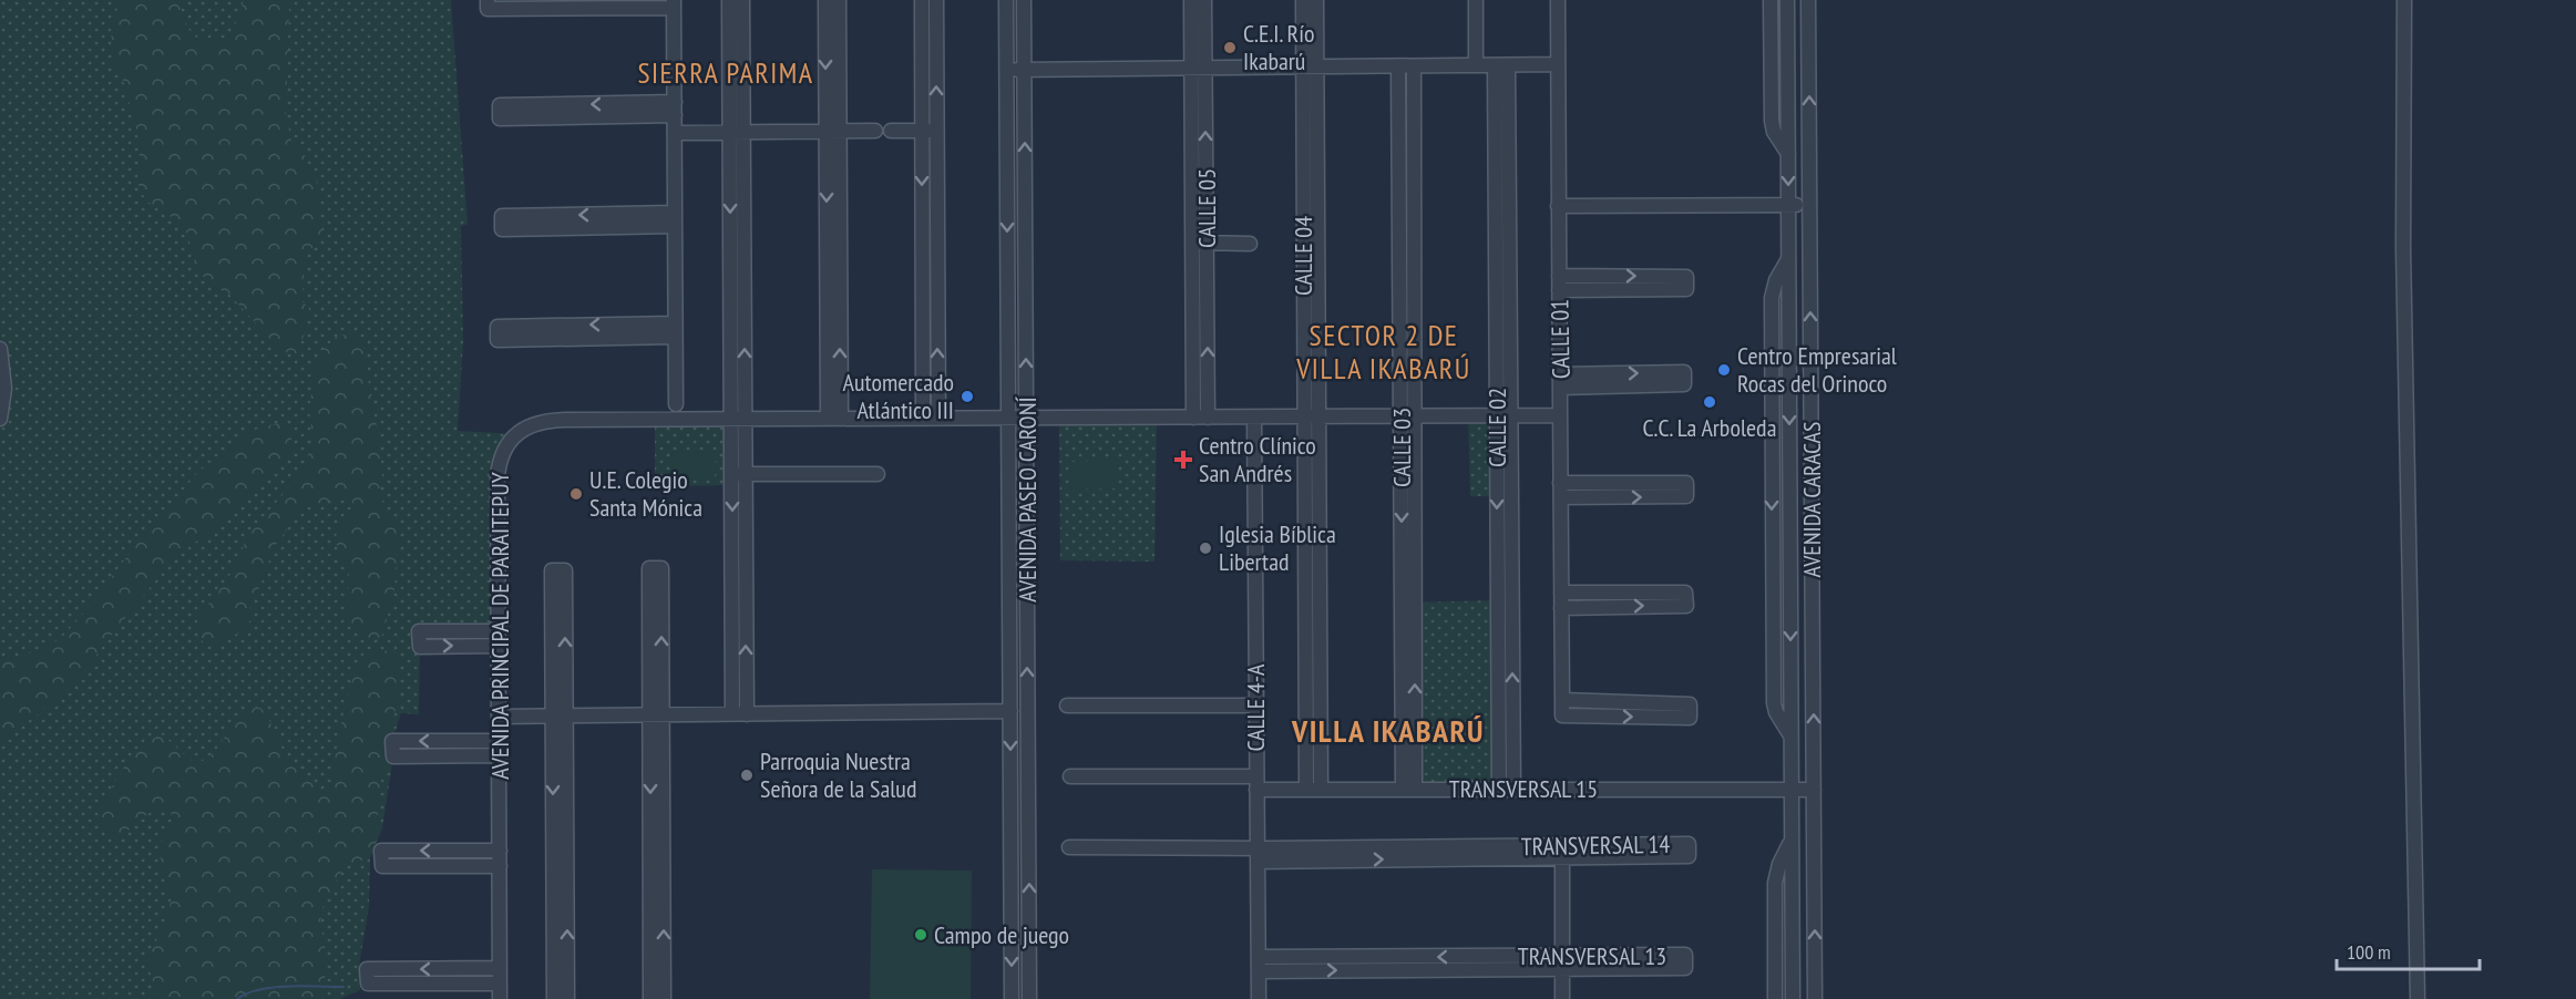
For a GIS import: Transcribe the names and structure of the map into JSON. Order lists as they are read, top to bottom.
{
  "streets": {
    "street": [
      "CALLE 05",
      "CALLE 04",
      "CALLE 01",
      "CALLE 02",
      "CALLE 03",
      "AVENIDA PASEO CARONÍ",
      "AVENIDA CARACAS",
      "AVENIDA PRINCIPAL DE PARAITEPUY",
      "CALLE 4-A",
      "TRANSVERSAL 15",
      "TRANSVERSAL 14",
      "TRANSVERSAL 13"
    ]
  },
  "crossings": [
    ["CALLE 05", "AVENIDA PRINCIPAL DE PARAITEPUY"],
    ["CALLE 04", "AVENIDA PRINCIPAL DE PARAITEPUY"],
    ["CALLE 04", "TRANSVERSAL 15"],
    ["CALLE 01", "AVENIDA PRINCIPAL DE PARAITEPUY"],
    ["CALLE 02", "AVENIDA PRINCIPAL DE PARAITEPUY"],
    ["CALLE 02", "TRANSVERSAL 15"],
    ["CALLE 03", "AVENIDA PRINCIPAL DE PARAITEPUY"],
    ["CALLE 03", "TRANSVERSAL 15"],
    ["AVENIDA PASEO CARONÍ", "AVENIDA PRINCIPAL DE PARAITEPUY"],
    ["AVENIDA CARACAS", "TRANSVERSAL 15"],
    ["AVENIDA PRINCIPAL DE PARAITEPUY", "CALLE 4-A"],
    ["CALLE 4-A", "TRANSVERSAL 15"],
    ["CALLE 4-A", "TRANSVERSAL 14"],
    ["CALLE 4-A", "TRANSVERSAL 13"]
  ],
  "districts": ["SIERRA PARIMA", "SECTOR 2 DE VILLA IKABARÚ", "VILLA IKABARÚ"],
  "places": {
    "other": [
      "C.E.I. Río Ikabarú",
      "Centro Empresarial Rocas del Orinoco",
      "Automercado Atlántico III",
      "C.C. La Arboleda",
      "U.E. Colegio Santa Mónica",
      "Iglesia Bíblica Libertad",
      "Parroquia Nuestra Señora de la Salud",
      "Campo de juego"
    ],
    "health": ["Centro Clínico San Andrés"]
  },
  "scale_bar": "100 m"
}
